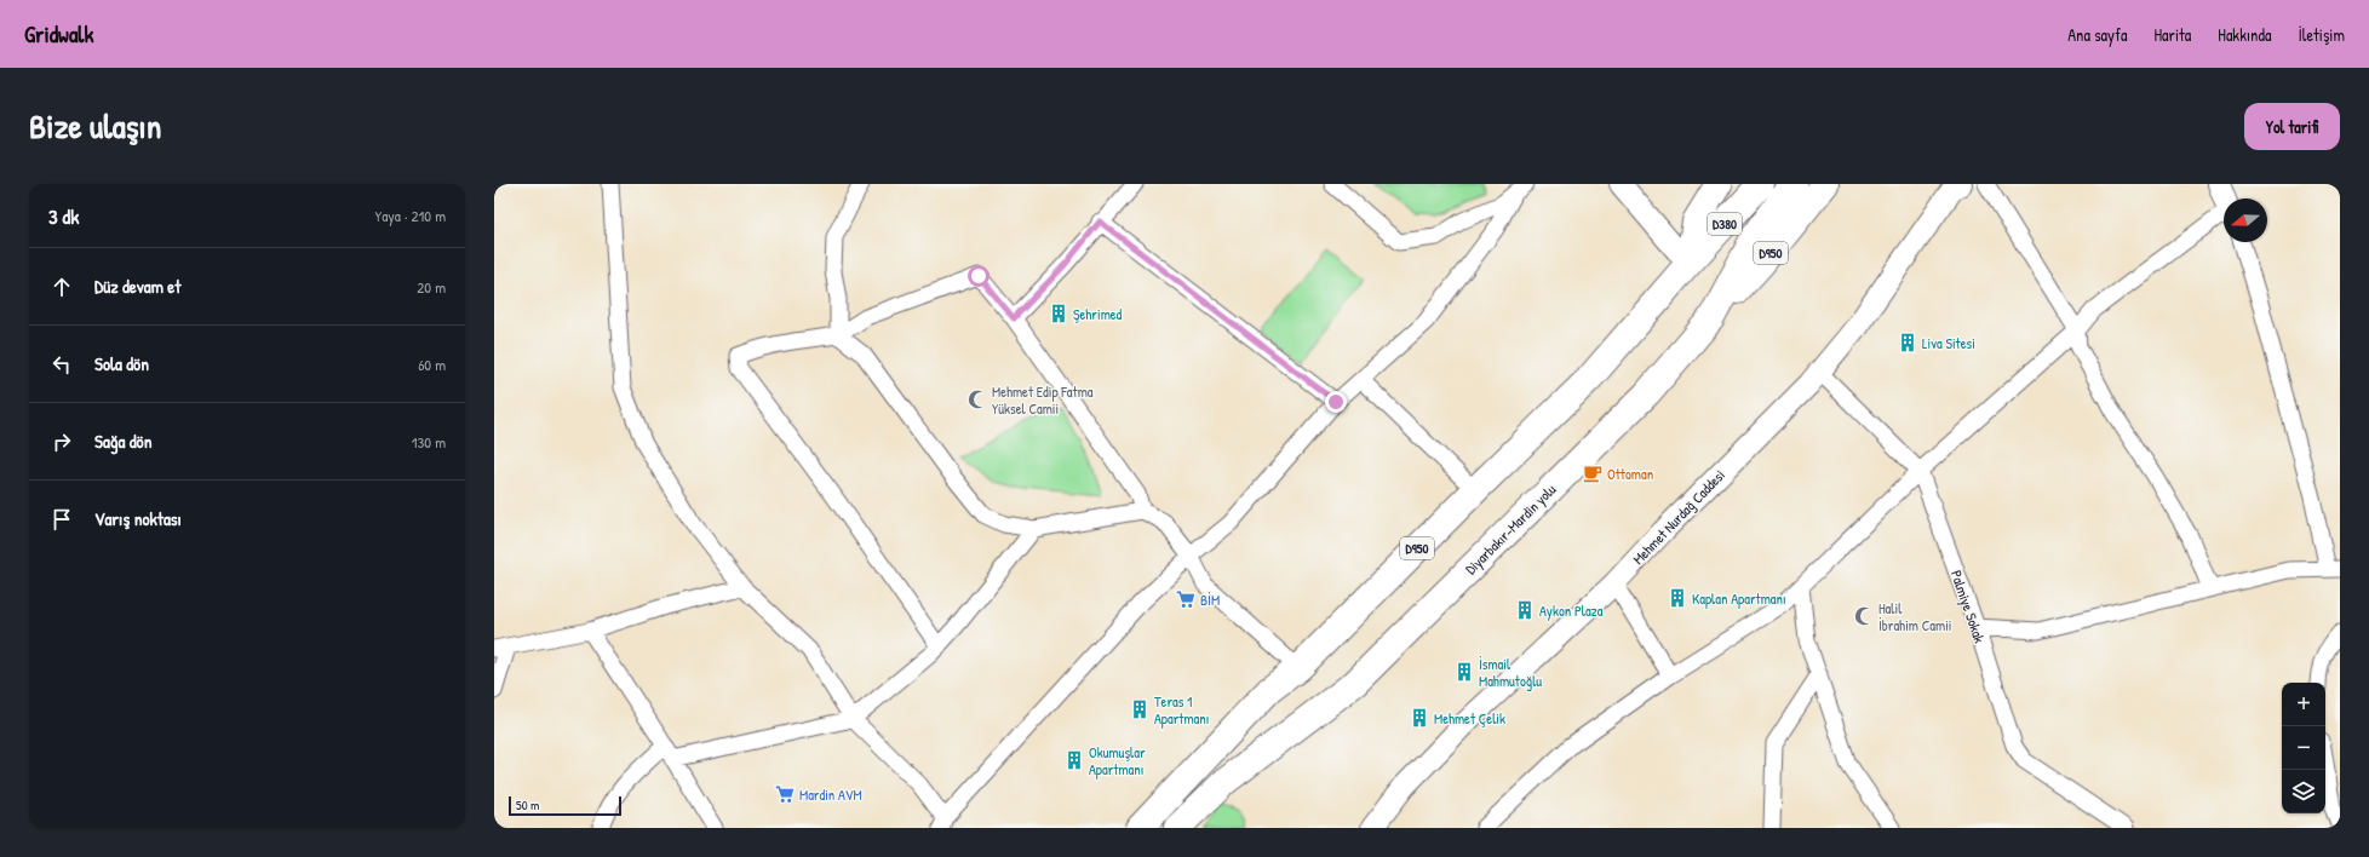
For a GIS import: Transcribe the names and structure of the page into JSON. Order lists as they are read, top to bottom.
{
  "streets": {
    "highway": ["D380", "D950", "Diyarbakır-Mardin yolu"],
    "street": ["Mehmet Nurdağ Caddesi", "Palmiye Sokak"]
  },
  "crossings": [
    ["D380", "D950"],
    ["D950", "Diyarbakır-Mardin yolu"],
    ["Mehmet Nurdağ Caddesi", "Palmiye Sokak"]
  ],
  "places": {
    "building": [
      "Şehrimed",
      "Liva Sitesi",
      "Kaplan Apartmanı",
      "Aykon Plaza",
      "İsmail Mahmutoğlu",
      "Teras 1 Apartmanı",
      "Mehmet Çelik",
      "Okumuşlar Apartmanı"
    ],
    "mosque": ["Mehmet Edip Fatma Yüksel Camii", "Halil İbrahim Camii"],
    "cafe": ["Ottoman"],
    "supermarket": ["BİM", "Mardin AVM"]
  },
  "scale_bar": "50 m",
  "north": "left",
  "page": {
    "header": "Gridwalk",
    "nav": [
      "Ana sayfa",
      "Harita",
      "Hakkında",
      "İletişim"
    ],
    "title": "Bize ulaşın",
    "buttons": "Yol tarifi",
    "heading": ["3 dk", "Yaya · 210 m"],
    "list": [
      ["Düz devam et", "20 m"],
      ["Sola dön", "60 m"],
      ["Sağa dön", "130 m"],
      "Varış noktası"
    ],
    "map_buttons": ["+", "−"],
    "scale": "50 m"
  }
}
